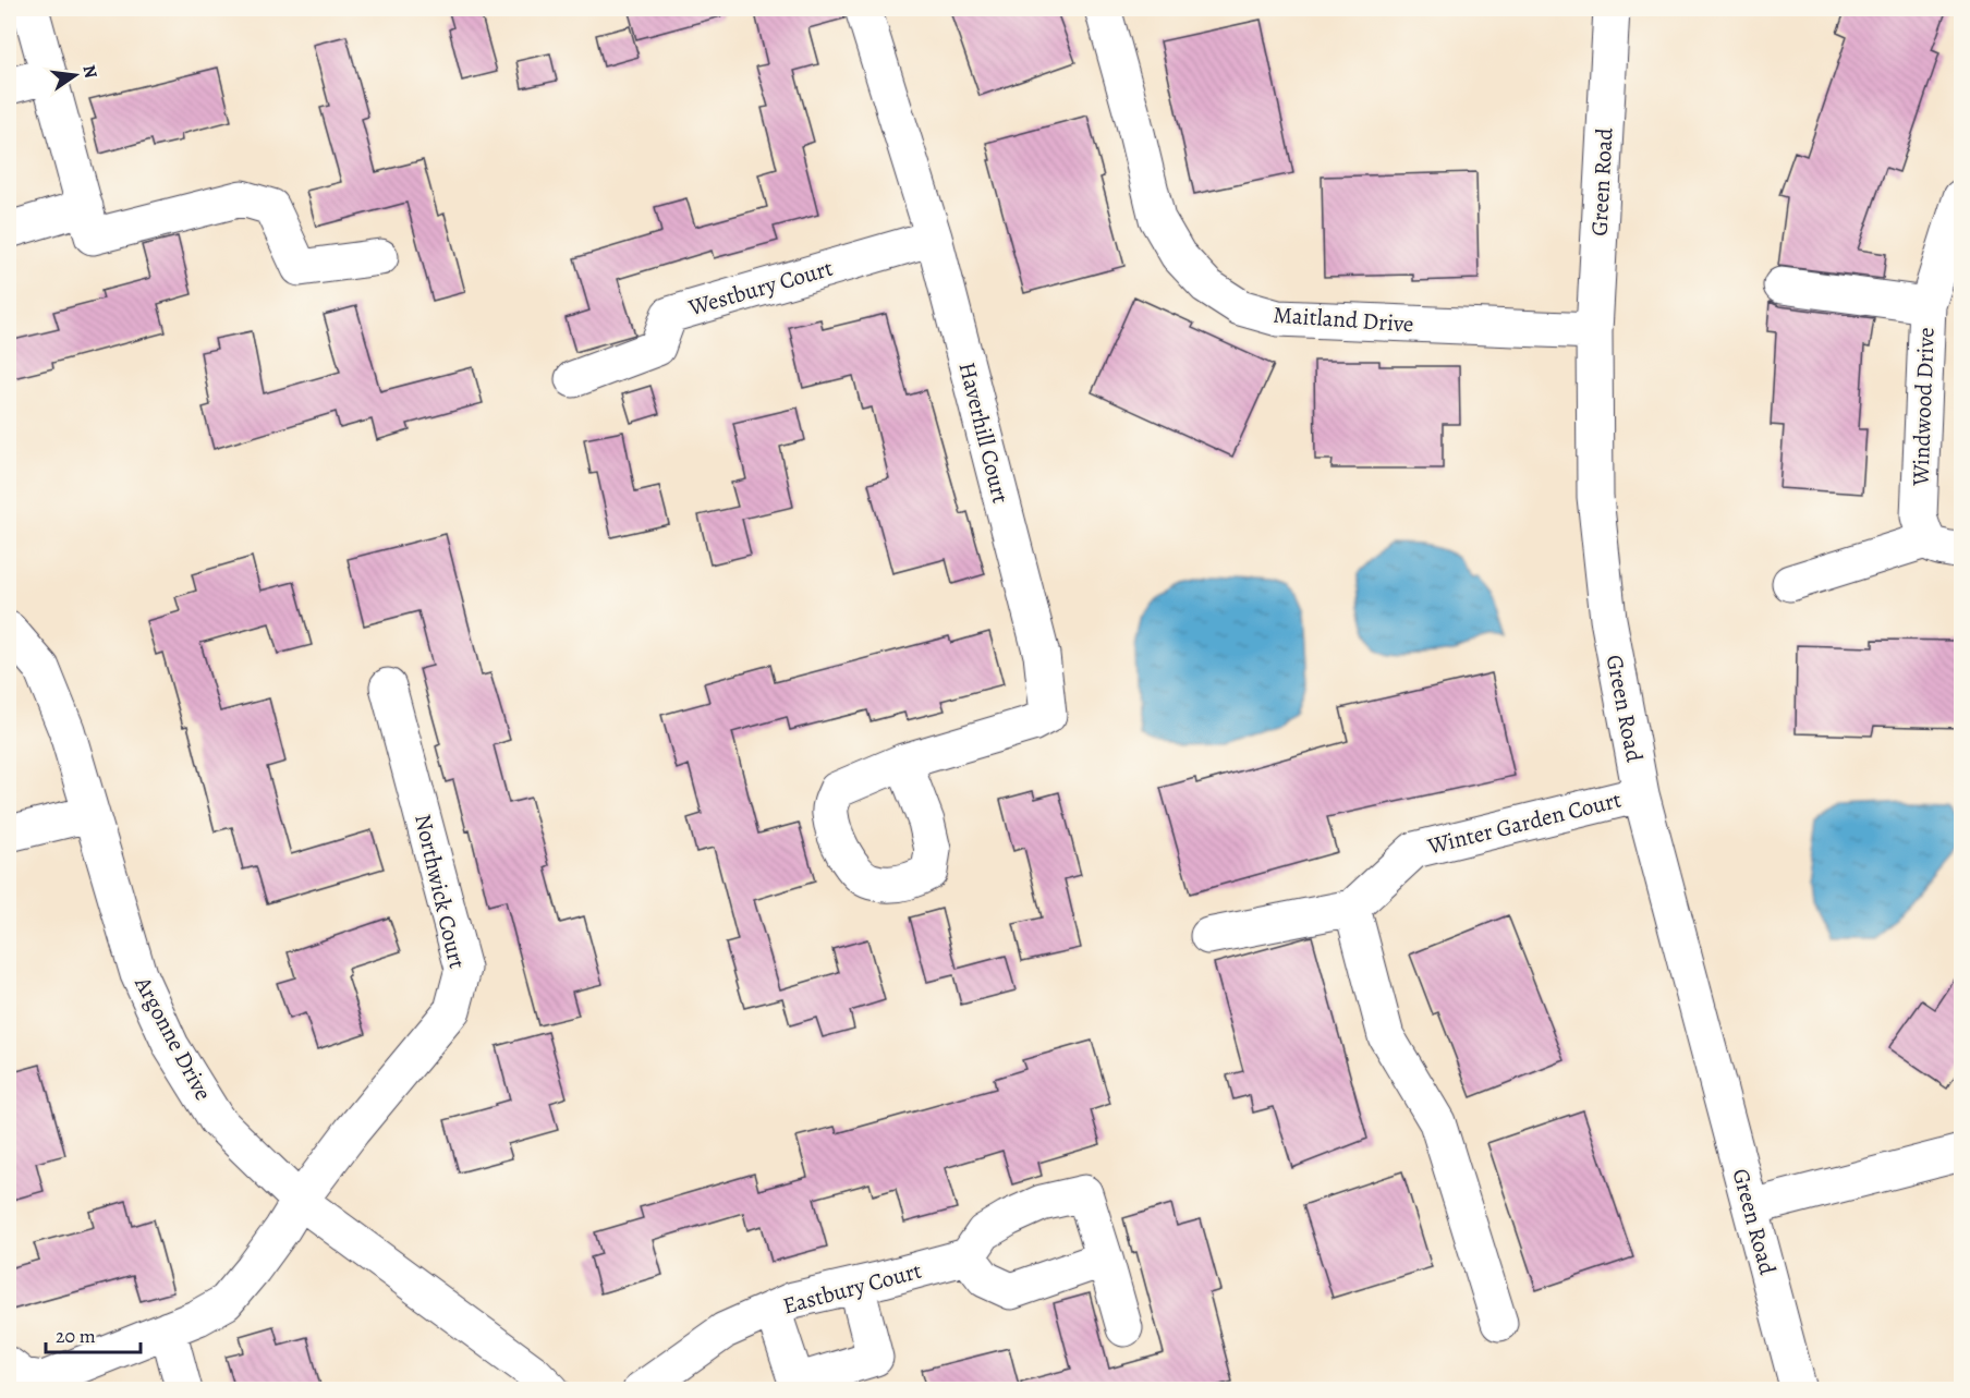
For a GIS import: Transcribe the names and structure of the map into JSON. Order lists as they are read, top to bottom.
{
  "streets": {
    "street": [
      "Green Road",
      "Westbury Court",
      "Maitland Drive",
      "Windwood Drive",
      "Haverhill Court",
      "Winter Garden Court",
      "Northwick Court",
      "Argonne Drive",
      "Eastbury Court"
    ]
  },
  "crossings": [
    ["Green Road", "Maitland Drive"],
    ["Green Road", "Winter Garden Court"],
    ["Westbury Court", "Haverhill Court"],
    ["Northwick Court", "Argonne Drive"]
  ],
  "scale_bar": "20 m",
  "north": "right"
}
